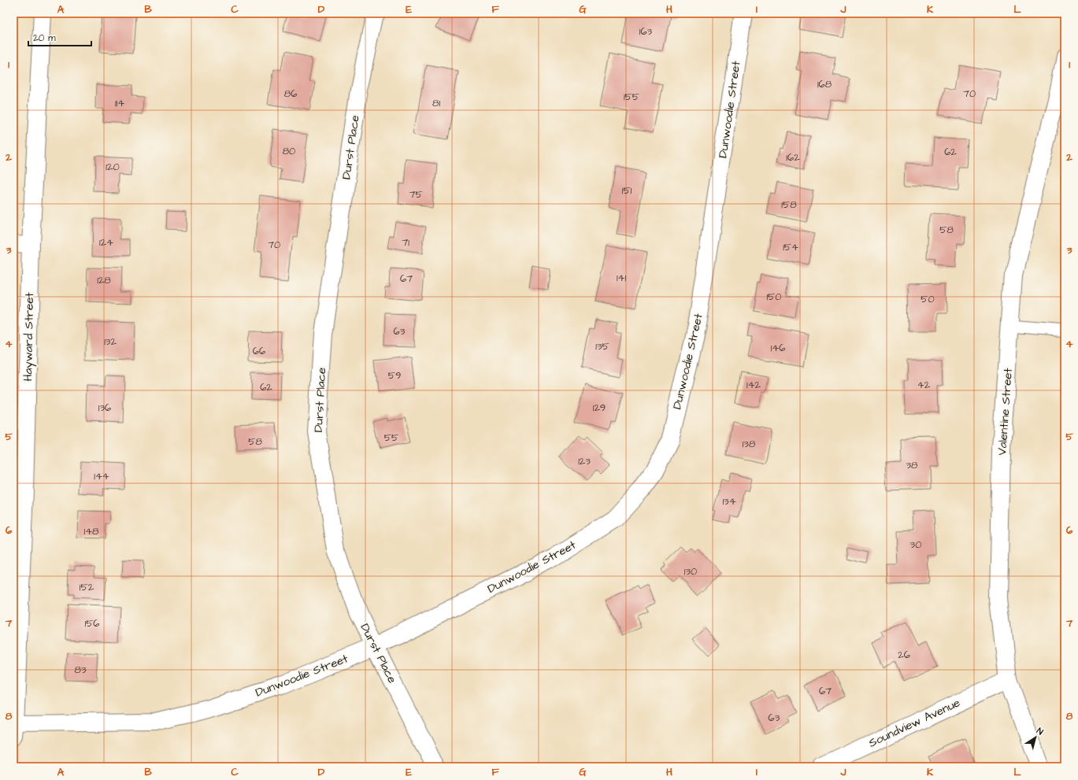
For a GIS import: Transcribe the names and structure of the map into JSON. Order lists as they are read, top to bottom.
{
  "streets": {
    "street": [
      "Dunwoodie Street",
      "Durst Place",
      "Hayward Street",
      "Valentine Street",
      "Soundview Avenue"
    ]
  },
  "crossings": [
    ["Dunwoodie Street", "Durst Place"],
    ["Dunwoodie Street", "Hayward Street"],
    ["Valentine Street", "Soundview Avenue"]
  ],
  "house_numbers": [
    "163",
    "168",
    "86",
    "70",
    "155",
    "114",
    "81",
    "80",
    "62",
    "162",
    "120",
    "151",
    "75",
    "158",
    "58",
    "124",
    "71",
    "70",
    "154",
    "141",
    "67",
    "128",
    "150",
    "50",
    "63",
    "132",
    "135",
    "146",
    "66",
    "59",
    "142",
    "42",
    "62",
    "136",
    "129",
    "55",
    "58",
    "138",
    "123",
    "38",
    "144",
    "134",
    "148",
    "30",
    "130",
    "152",
    "156",
    "26",
    "83",
    "67",
    "63"
  ],
  "scale_bar": "20 m",
  "north": "top right",
  "grid": {
    "columns": [
      "A",
      "B",
      "C",
      "D",
      "E",
      "F",
      "G",
      "H",
      "I",
      "J",
      "K",
      "L"
    ],
    "rows": [
      "1",
      "2",
      "3",
      "4",
      "5",
      "6",
      "7",
      "8"
    ]
  }
}
